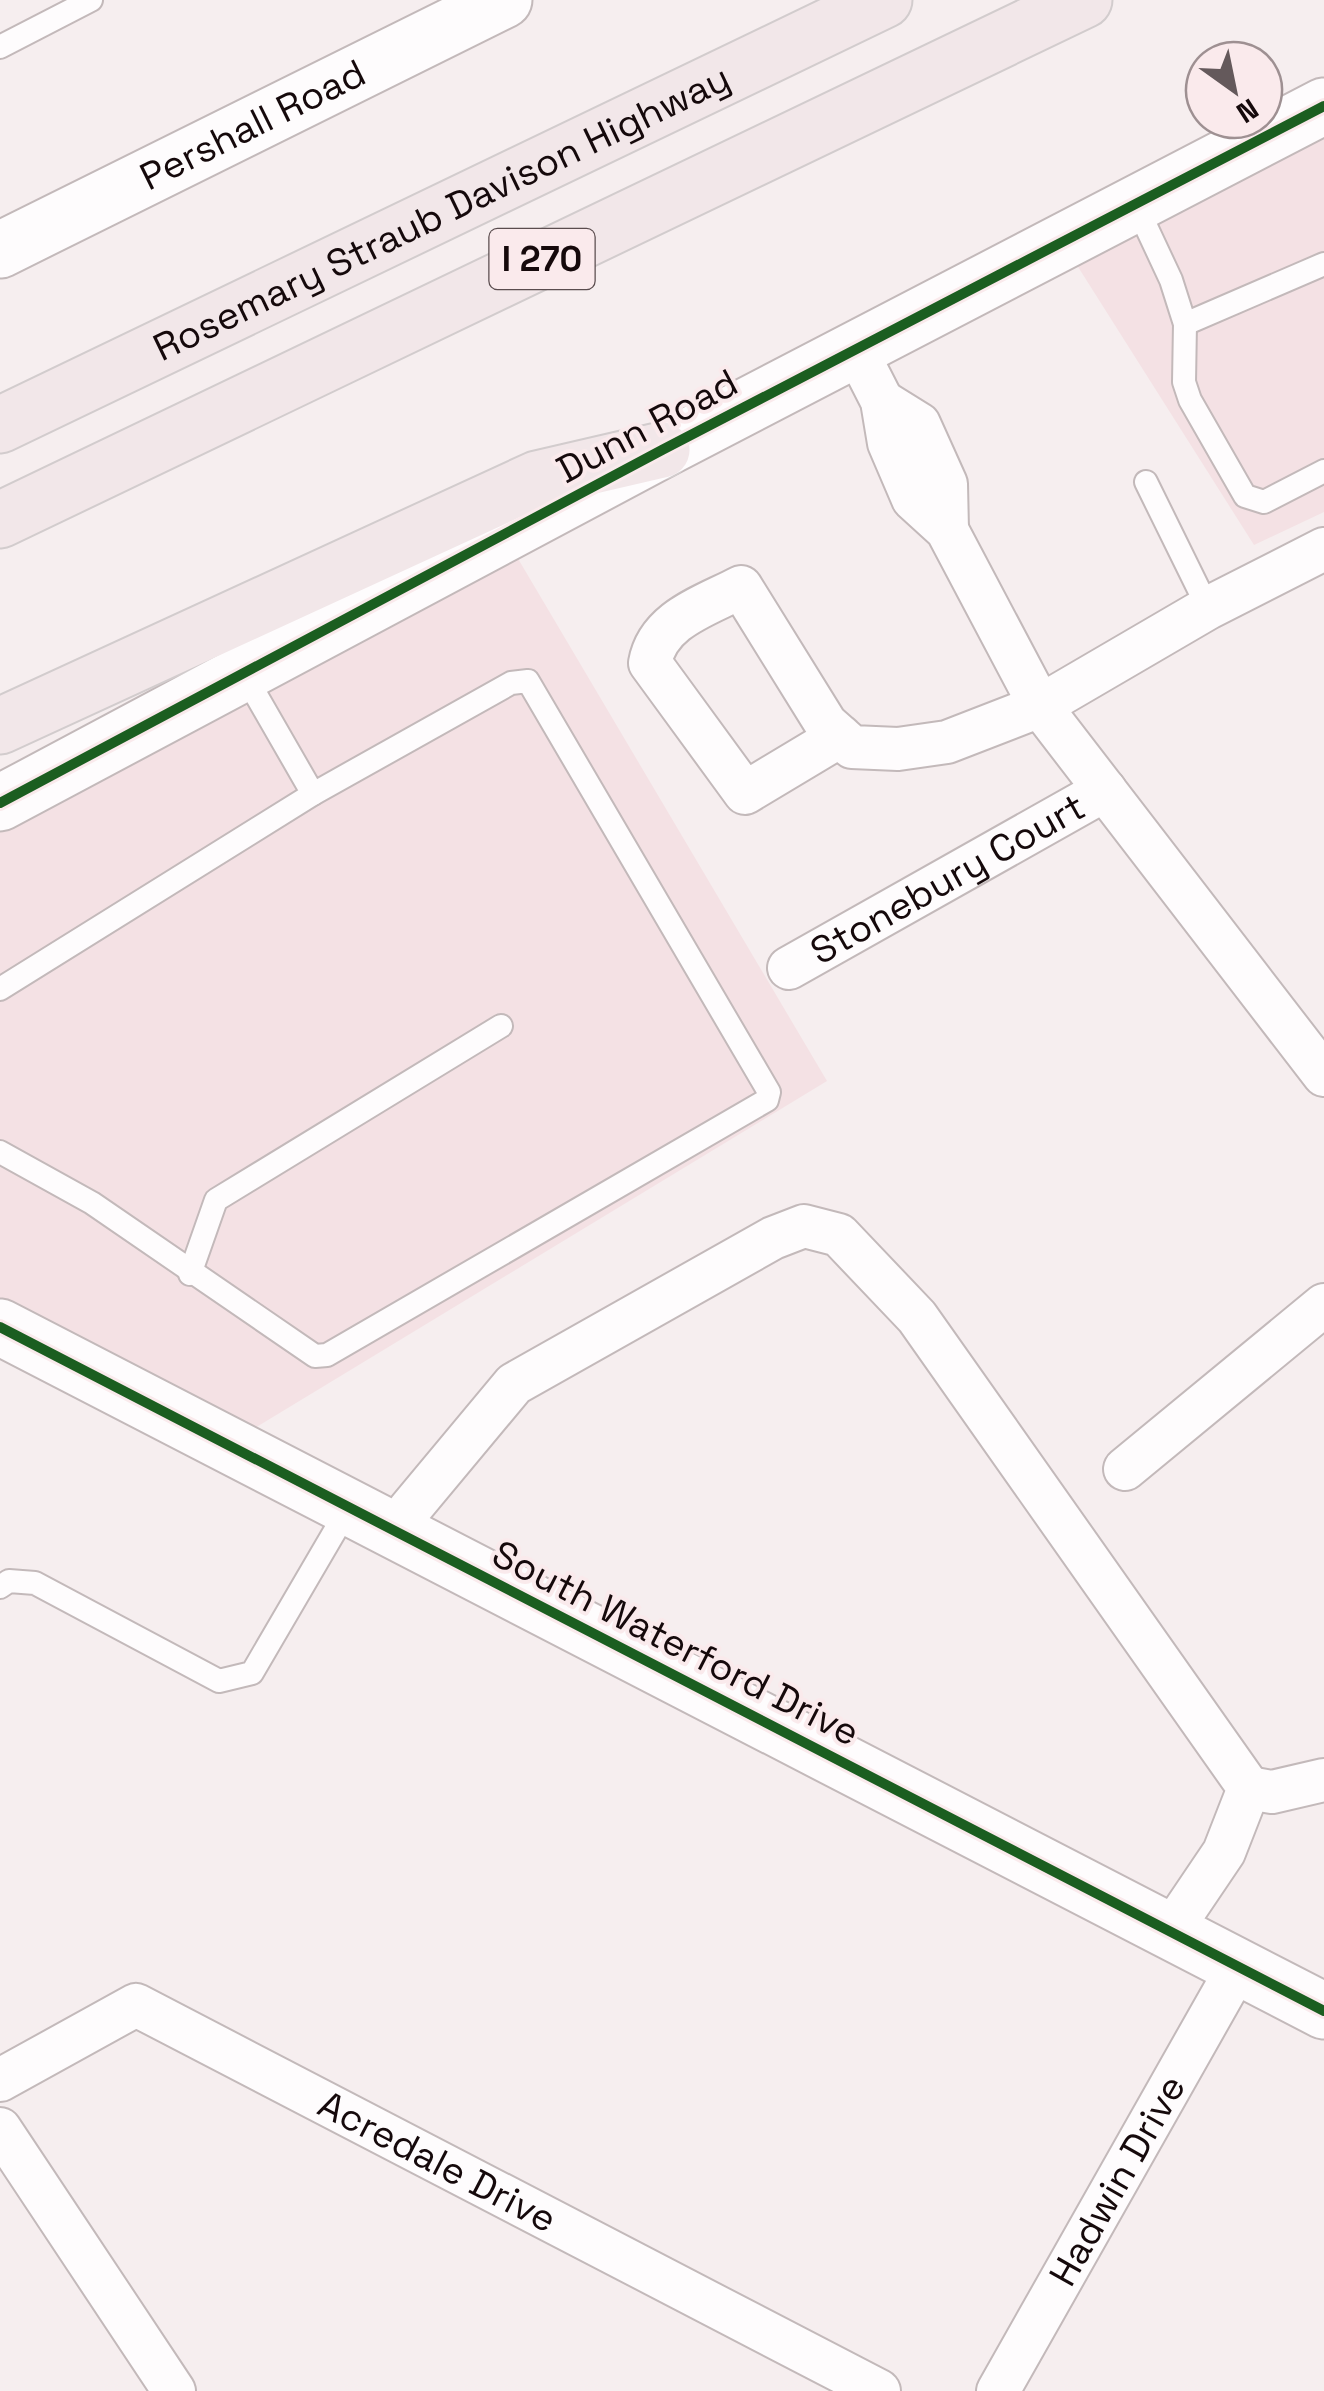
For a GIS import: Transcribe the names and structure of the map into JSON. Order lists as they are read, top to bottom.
{
  "streets": {
    "highway": ["Rosemary Straub Davison Highway", "I 270"],
    "street": [
      "Pershall Road",
      "Dunn Road",
      "Stonebury Court",
      "South Waterford Drive",
      "Acredale Drive",
      "Hadwin Drive"
    ]
  },
  "crossings": [
    ["Dunn Road", "Stonebury Court"],
    ["South Waterford Drive", "Hadwin Drive"]
  ],
  "north": "bottom right"
}
